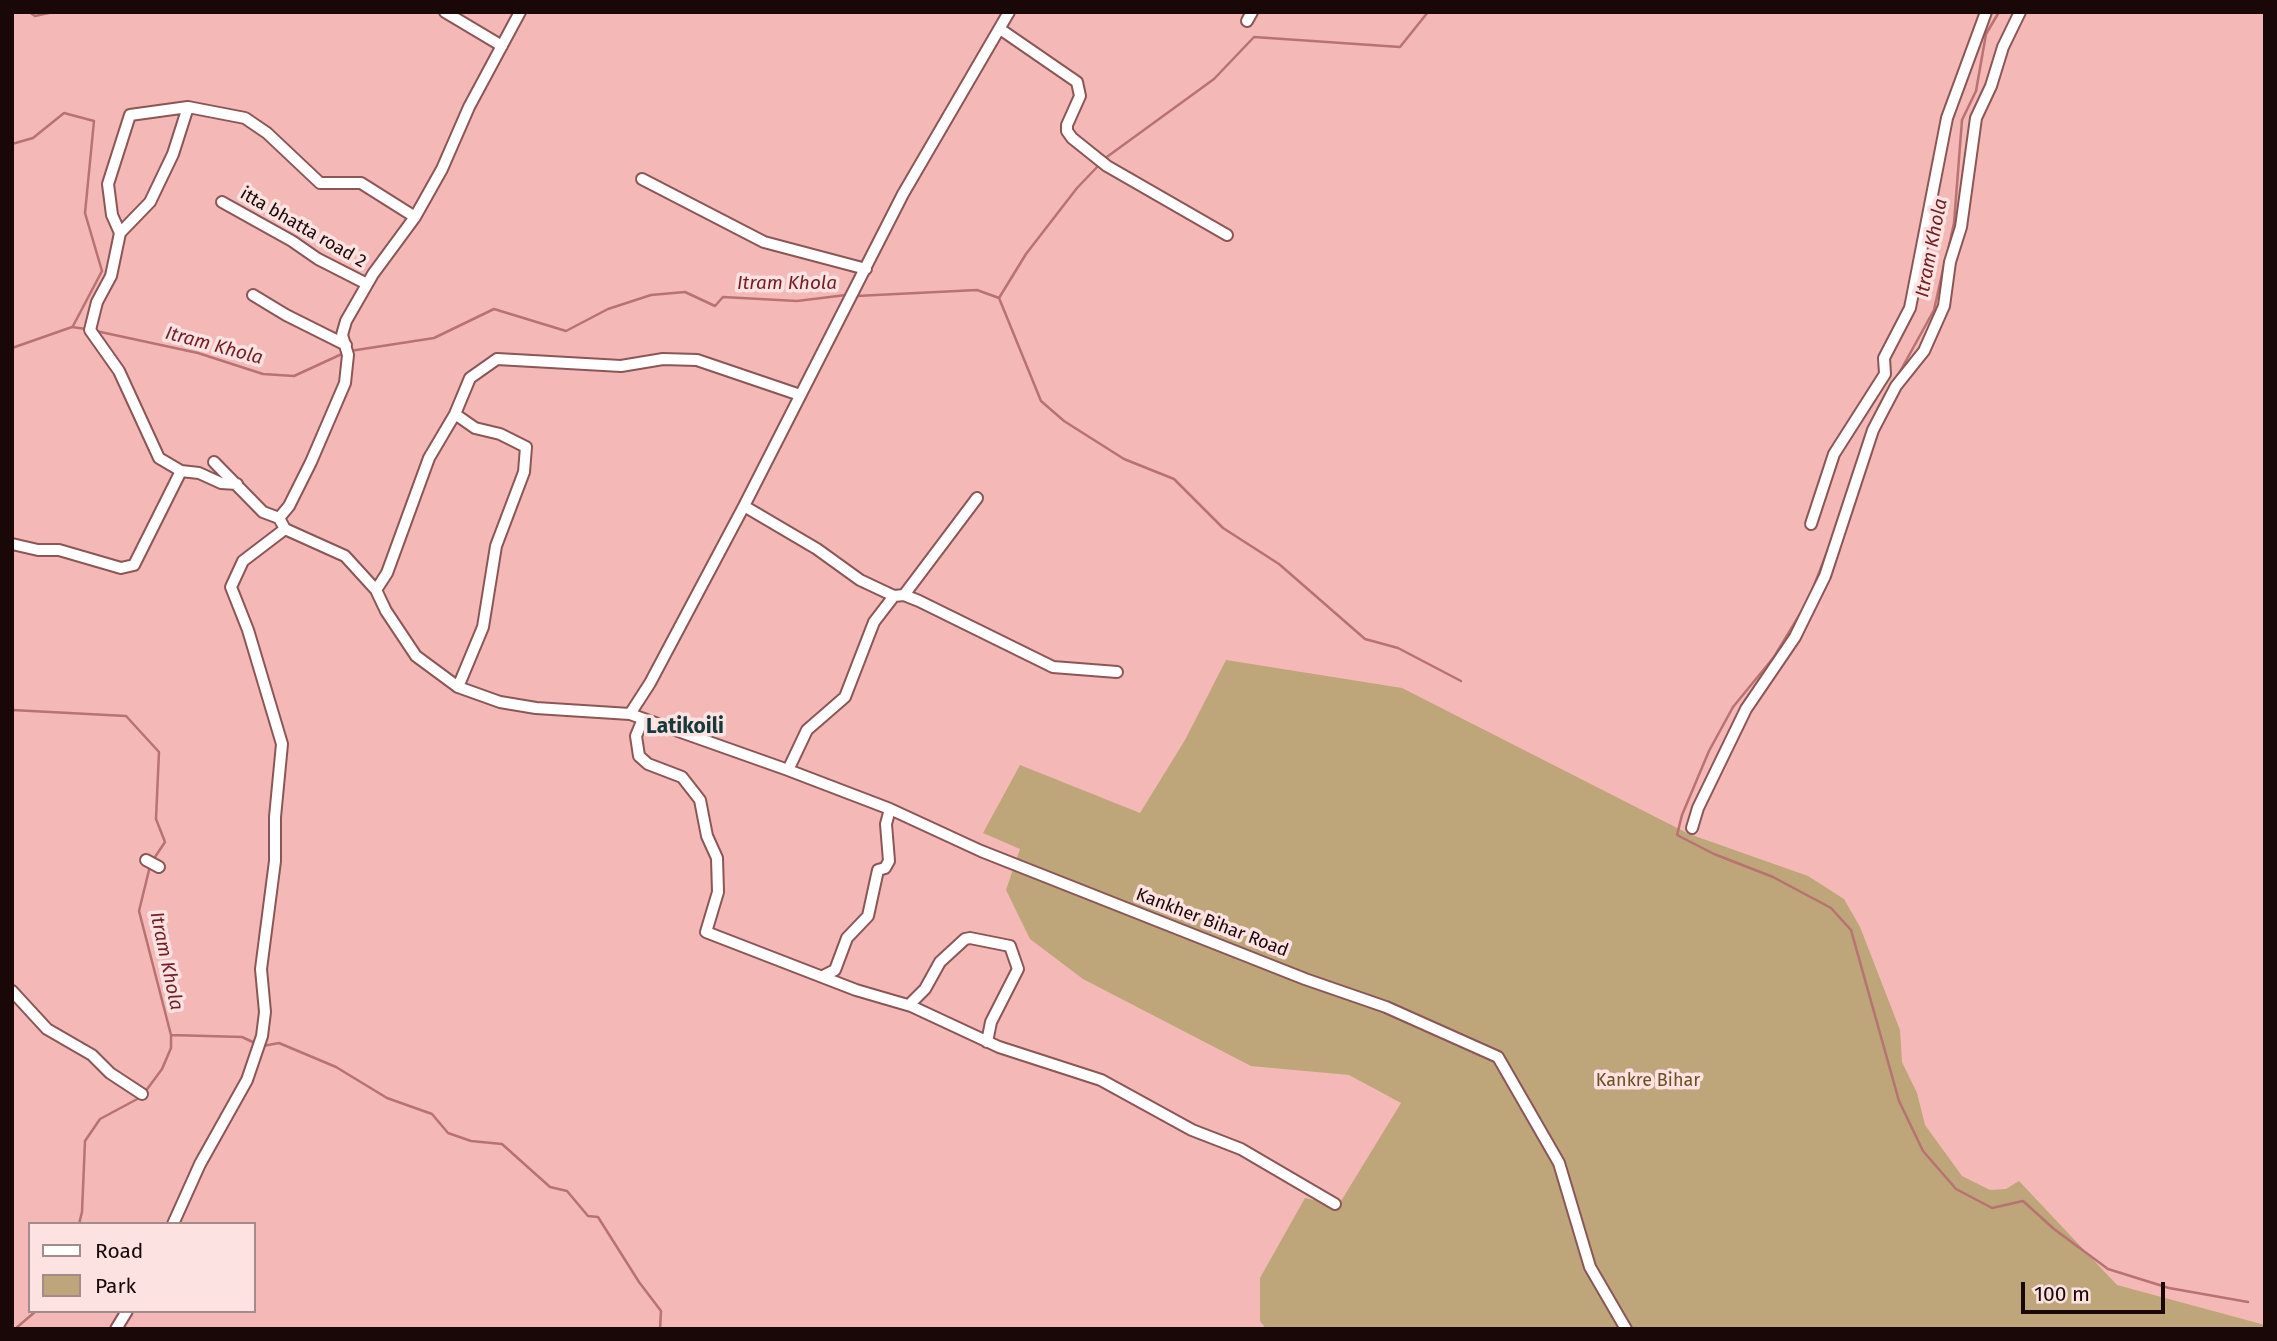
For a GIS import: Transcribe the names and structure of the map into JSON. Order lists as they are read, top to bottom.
{
  "streets": {
    "street": ["itta bhatta road 2", "Kankher Bihar Road"]
  },
  "districts": ["Latikoili"],
  "water": ["Itram Khola"],
  "parks": ["Kankre Bihar"],
  "legend": ["Road", "Park"],
  "scale_bar": "100 m"
}
